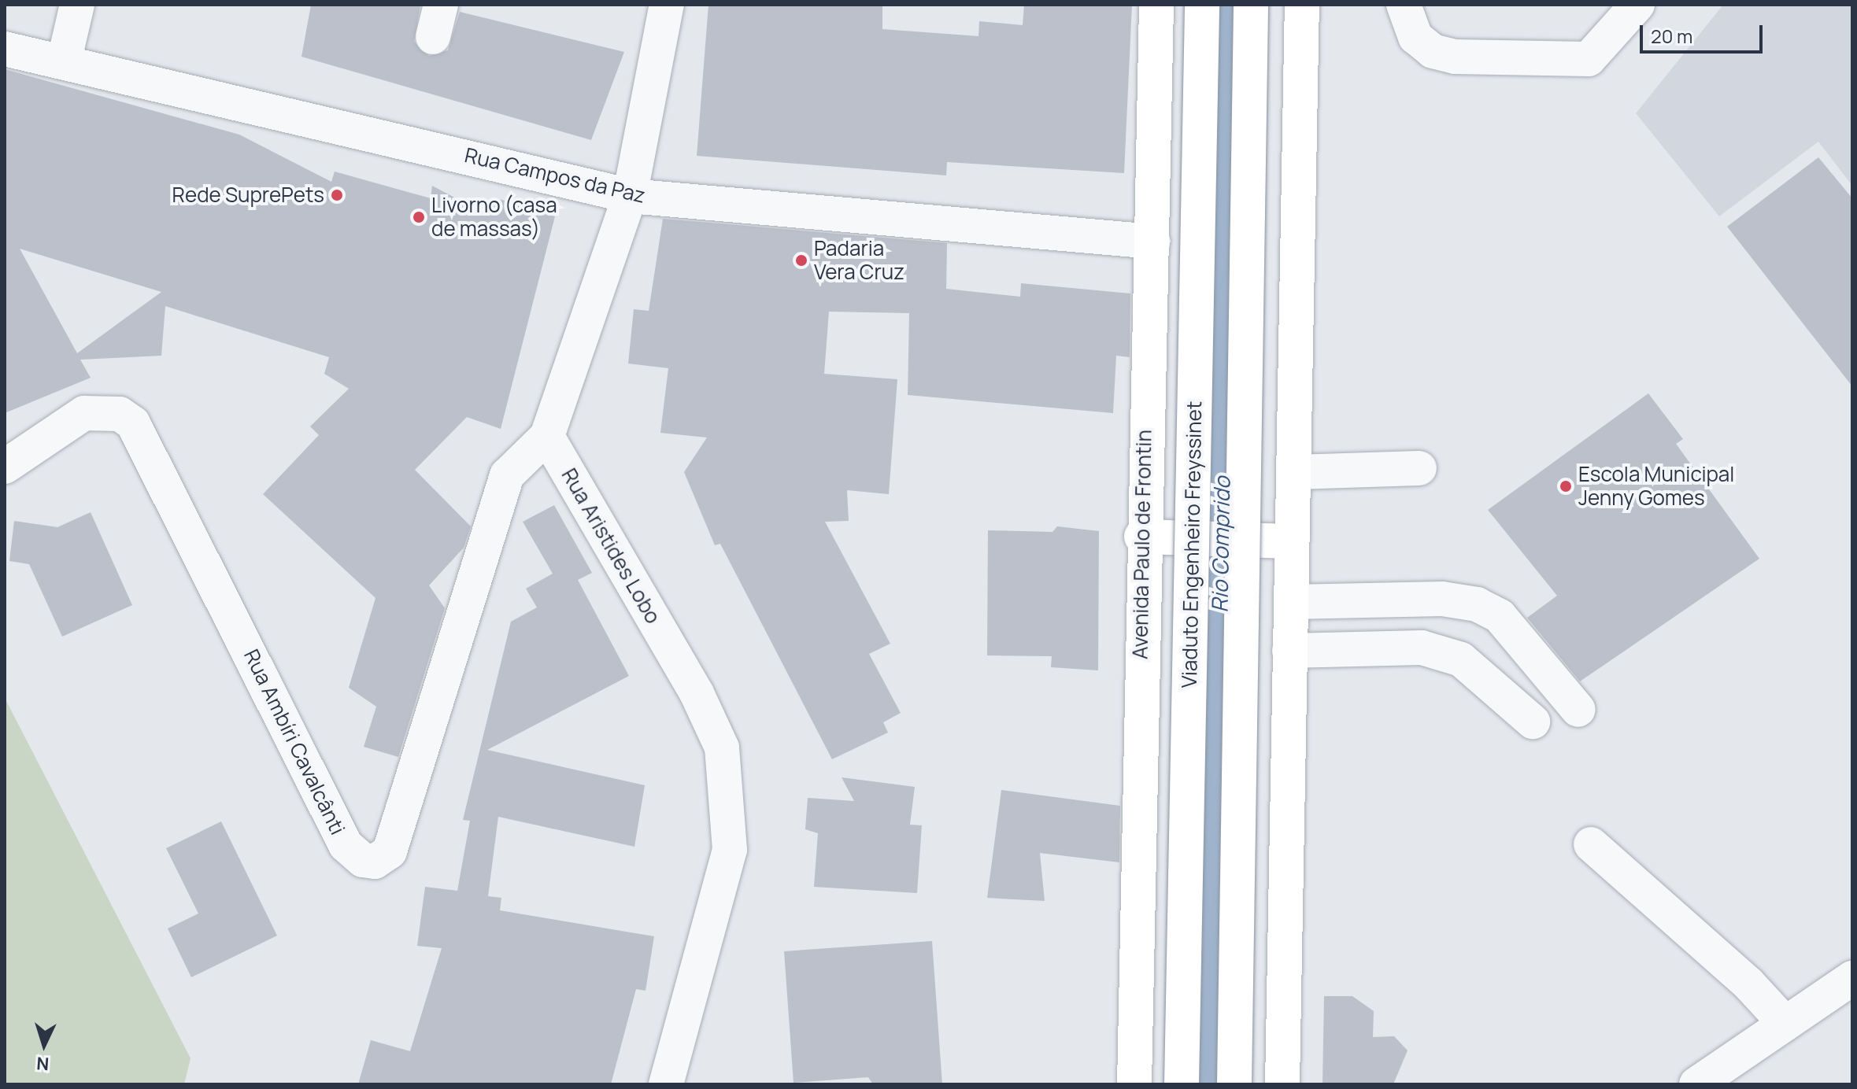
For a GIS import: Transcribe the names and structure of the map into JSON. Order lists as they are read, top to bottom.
{
  "streets": {
    "main road": ["Avenida Paulo de Frontin", "Viaduto Engenheiro Freyssinet"],
    "street": ["Rua Campos da Paz", "Rua Aristides Lobo", "Rua Ambíri Cavalcânti"]
  },
  "crossings": [
    ["Rua Campos da Paz", "Avenida Paulo de Frontin"],
    ["Rua Aristides Lobo", "Rua Ambíri Cavalcânti"]
  ],
  "water": ["Rio Comprido"],
  "places": [
    "Rede SuprePets",
    "Livorno (casa de massas)",
    "Padaria Vera Cruz",
    "Escola Municipal Jenny Gomes"
  ],
  "scale_bar": "20 m",
  "north": "bottom"
}
